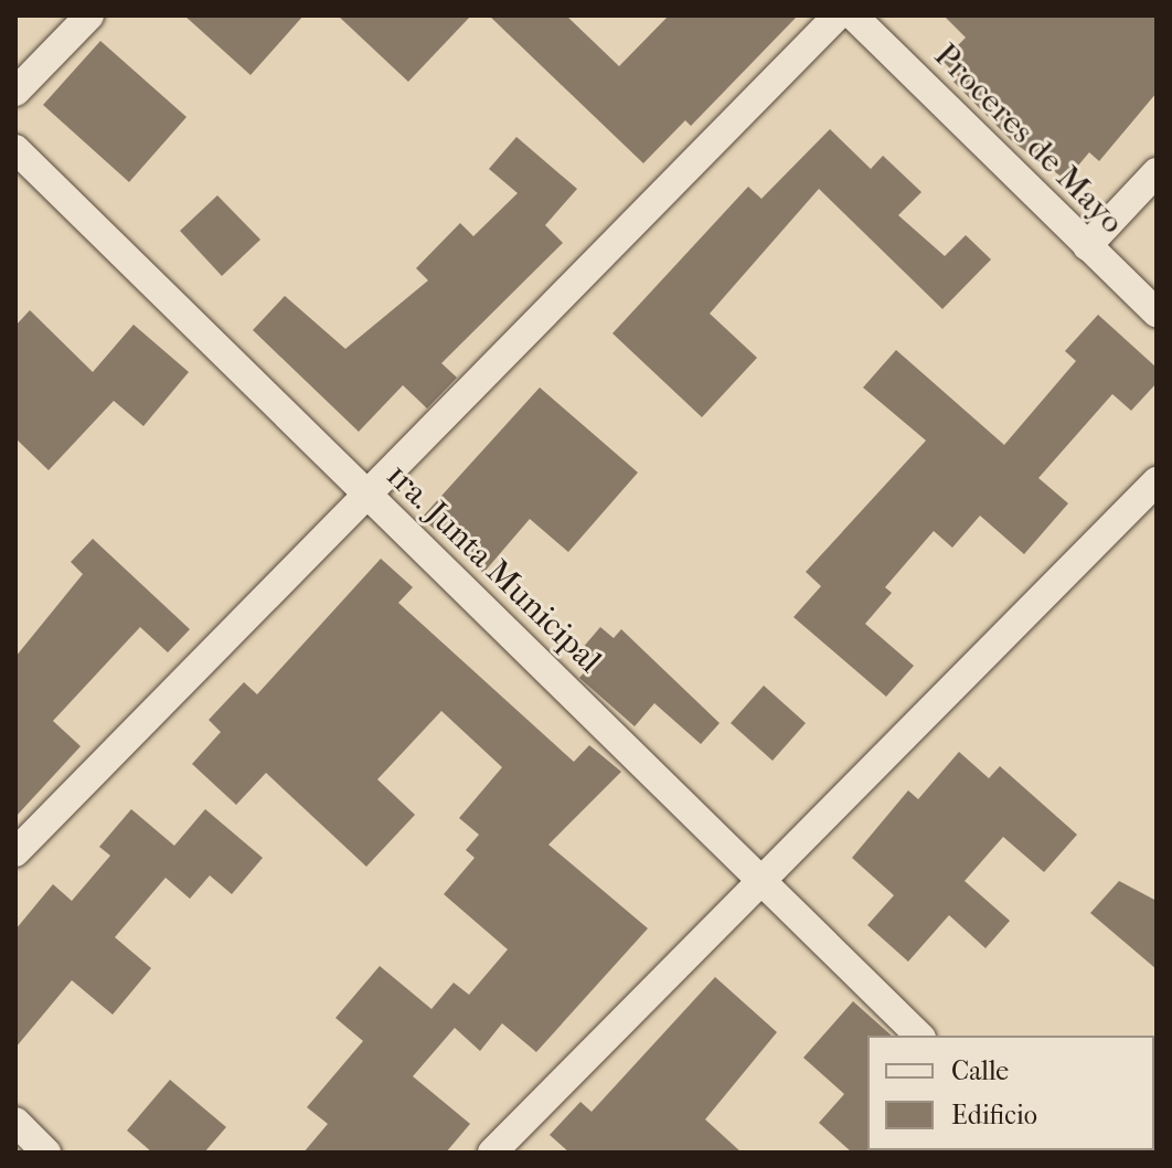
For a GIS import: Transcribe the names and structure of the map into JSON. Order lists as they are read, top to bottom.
{
  "streets": {
    "street": ["Proceres de Mayo", "1ra. Junta Municipal"]
  },
  "legend": ["Calle", "Edificio"]
}
